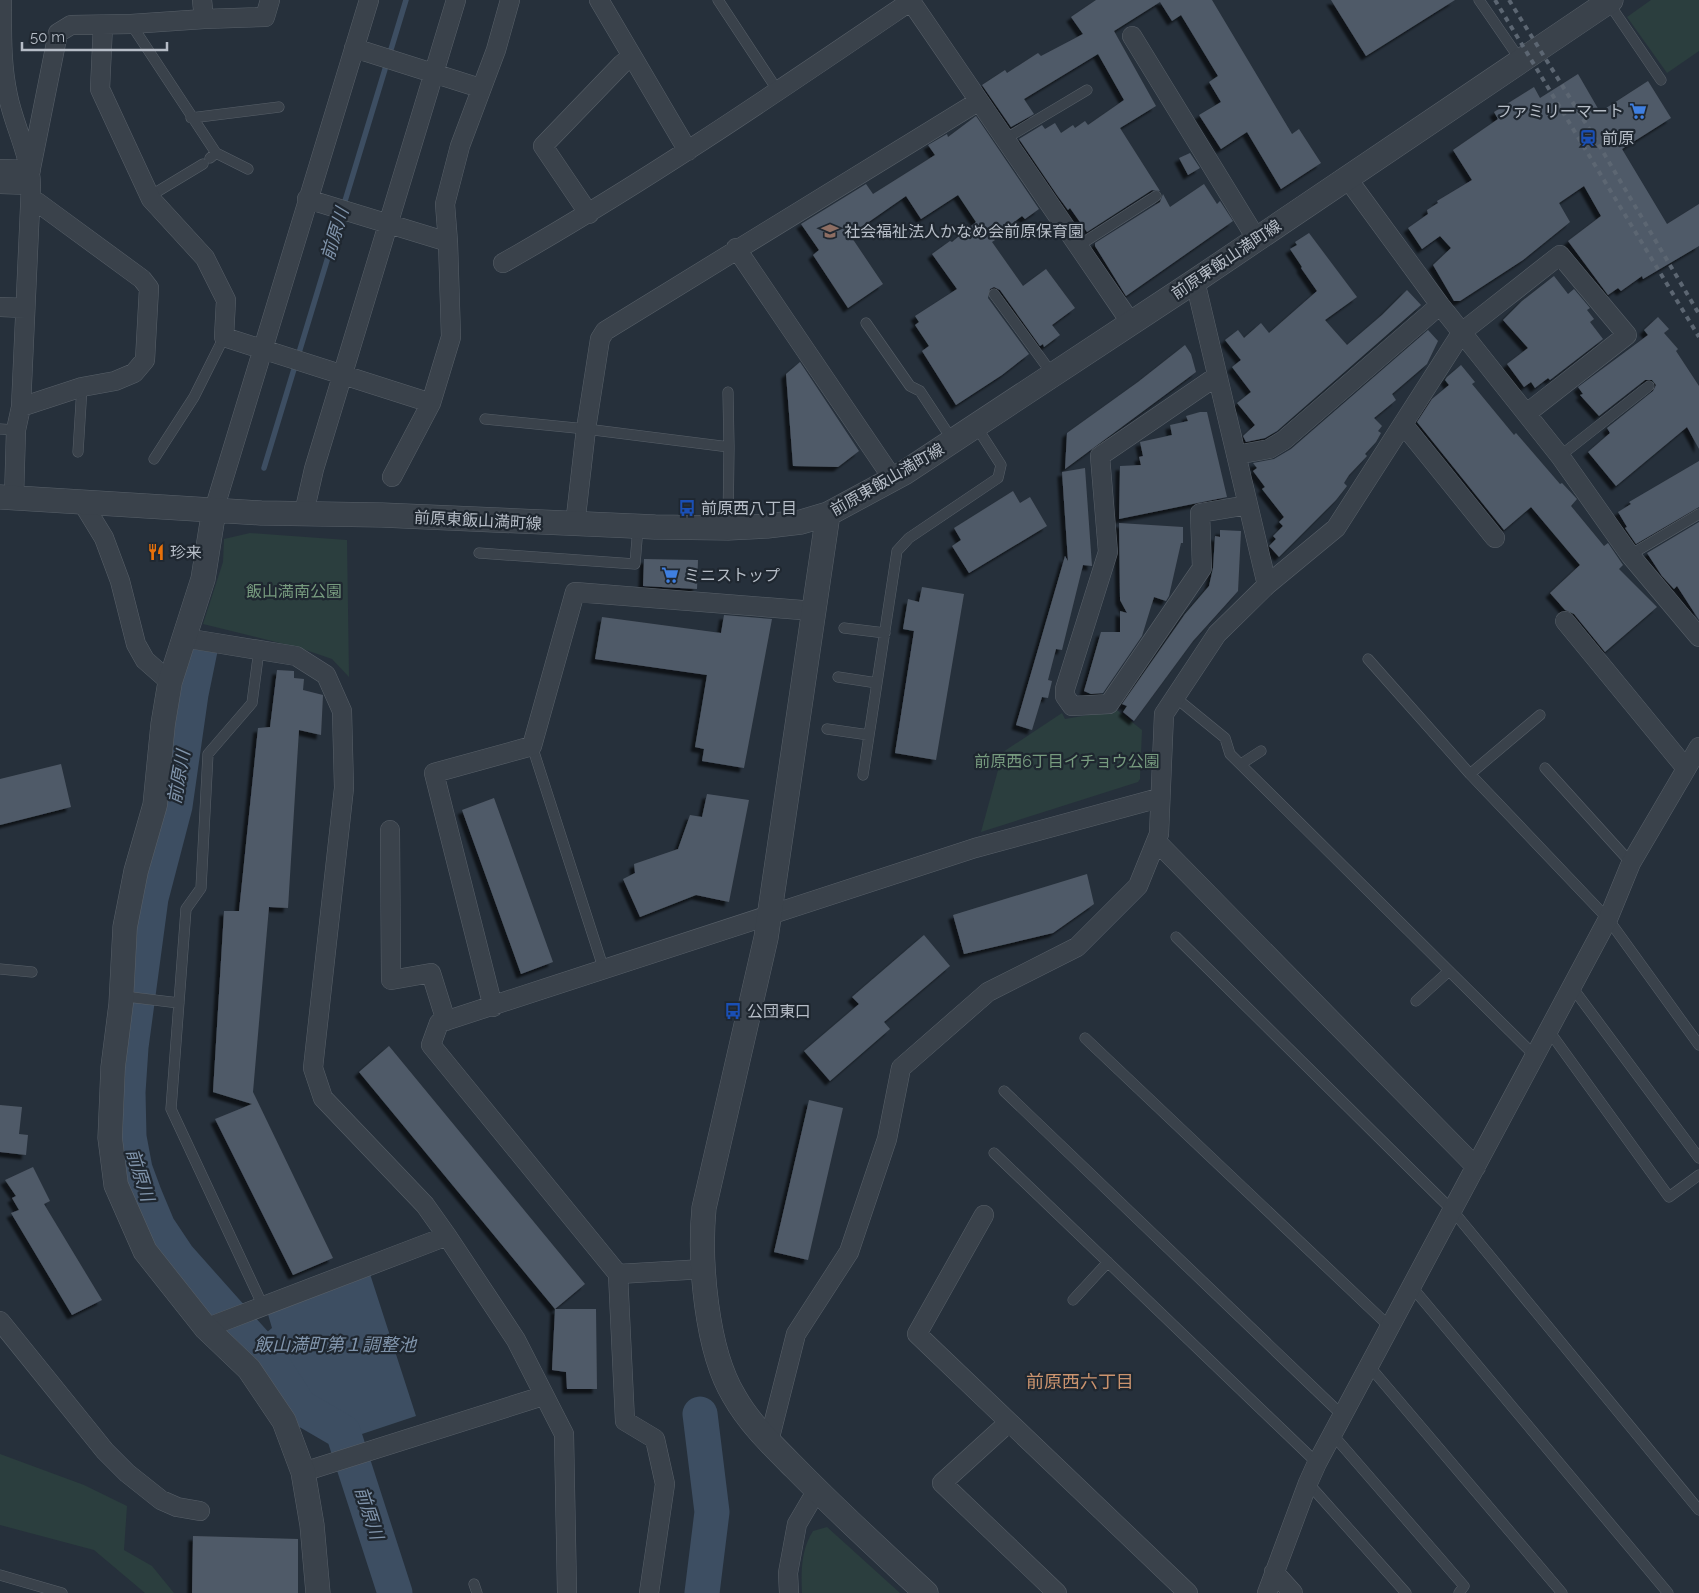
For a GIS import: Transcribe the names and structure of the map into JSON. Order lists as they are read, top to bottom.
{
  "streets": {
    "street": ["前原東飯山満町線"]
  },
  "districts": ["前原西六丁目"],
  "water": ["前原川", "飯山満町第１調整池"],
  "parks": ["飯山満南公園", "前原西6丁目イチョウ公園"],
  "places": {
    "supermarket": ["ファミリーマート", "ミニストップ"],
    "station": ["前原"],
    "school or university": ["社会福祉法人かなめ会前原保育園"],
    "bus stop": ["前原西八丁目", "公団東口"],
    "restaurant": ["珍来"]
  },
  "scale_bar": "50 m"
}
